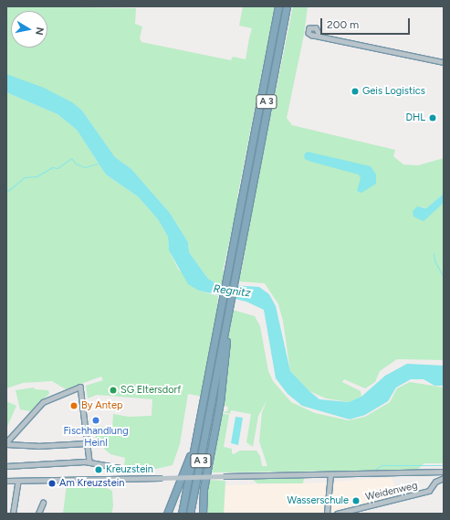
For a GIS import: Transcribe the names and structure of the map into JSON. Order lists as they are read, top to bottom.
{
  "streets": {
    "highway": ["A 3"],
    "street": ["Weidenweg"]
  },
  "water": ["Regnitz"],
  "places": [
    "Geis Logistics",
    "DHL",
    "SG Eltersdorf",
    "By Antep",
    "Fischhandlung Heinl",
    "Kreuzstein",
    "Am Kreuzstein",
    "Wasserschule"
  ],
  "scale_bar": "200 m",
  "north": "right"
}
